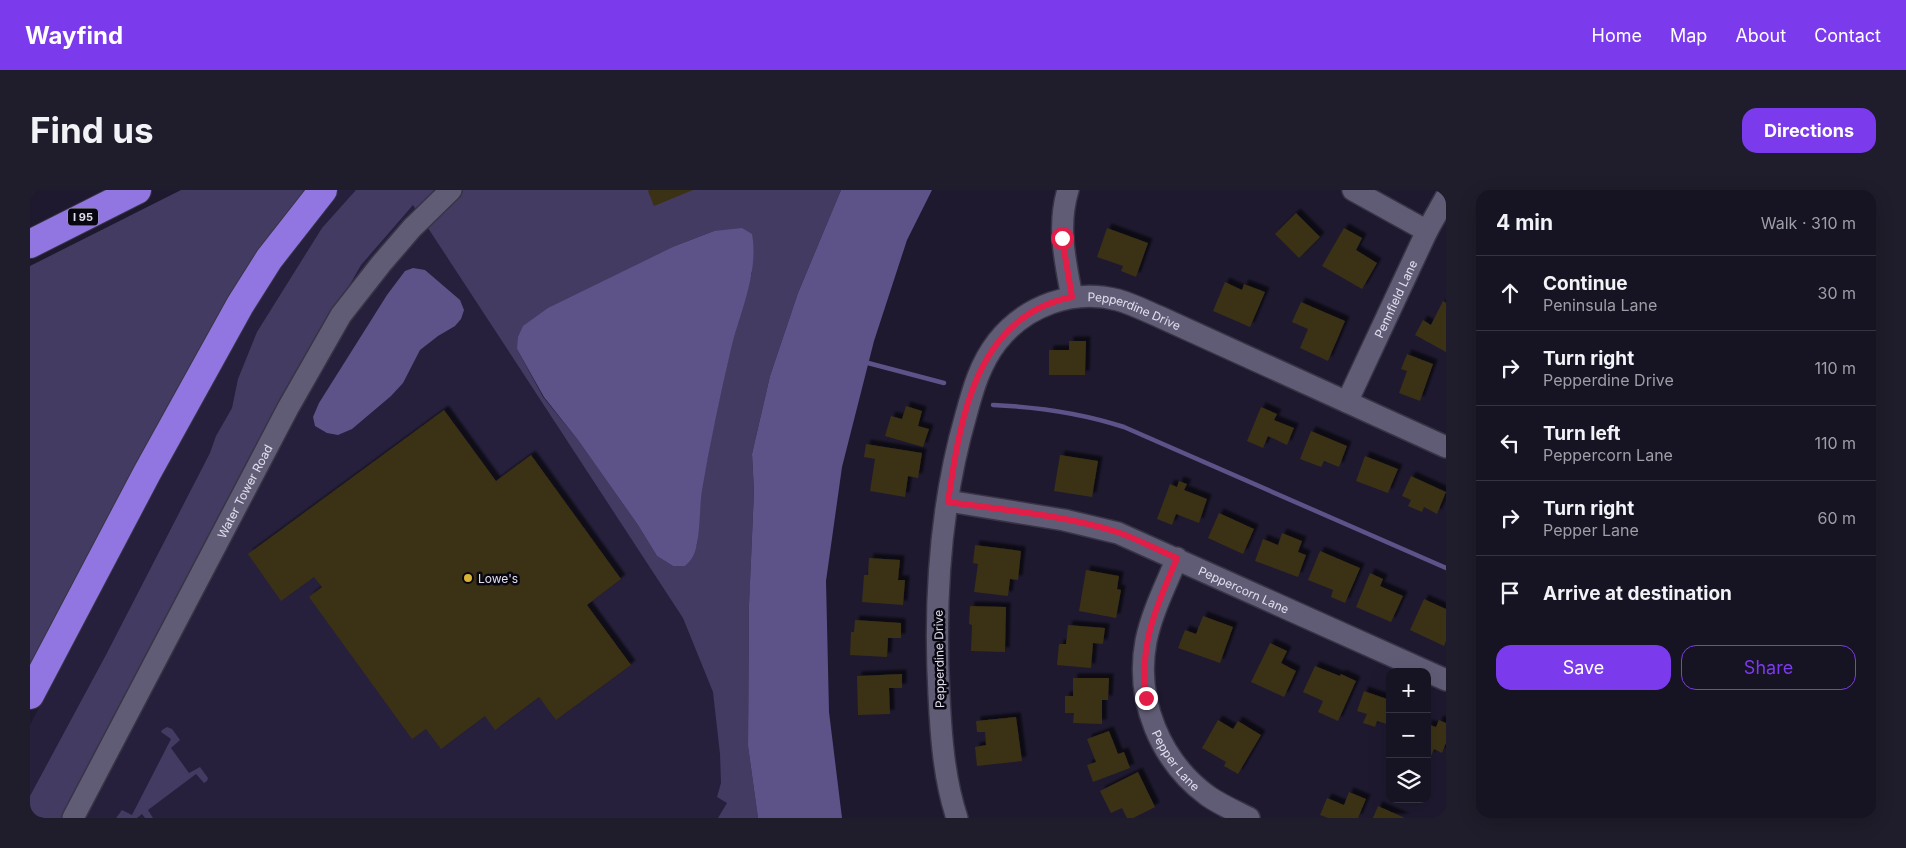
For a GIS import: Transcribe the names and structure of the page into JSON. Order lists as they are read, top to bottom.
{
  "streets": {
    "highway": ["I 95"],
    "street": [
      "Pennfield Lane",
      "Pepperdine Drive",
      "Water Tower Road",
      "Peppercorn Lane",
      "Pepper Lane"
    ]
  },
  "crossings": [
    ["Pennfield Lane", "Pepperdine Drive"],
    ["Pepperdine Drive", "Peppercorn Lane"],
    ["Peppercorn Lane", "Pepper Lane"]
  ],
  "places": ["Lowe's"],
  "page": {
    "header": "Wayfind",
    "nav": [
      "Home",
      "Map",
      "About",
      "Contact"
    ],
    "buttons": [
      "Directions",
      ["Save", "Share"]
    ],
    "title": "Find us",
    "heading": ["4 min", "Walk · 310 m"],
    "list": [
      ["Continue", "Peninsula Lane", "30 m"],
      ["Turn right", "Pepperdine Drive", "110 m"],
      ["Turn left", "Peppercorn Lane", "110 m"],
      ["Turn right", "Pepper Lane", "60 m"],
      "Arrive at destination"
    ],
    "map_buttons": ["+", "−"]
  }
}
